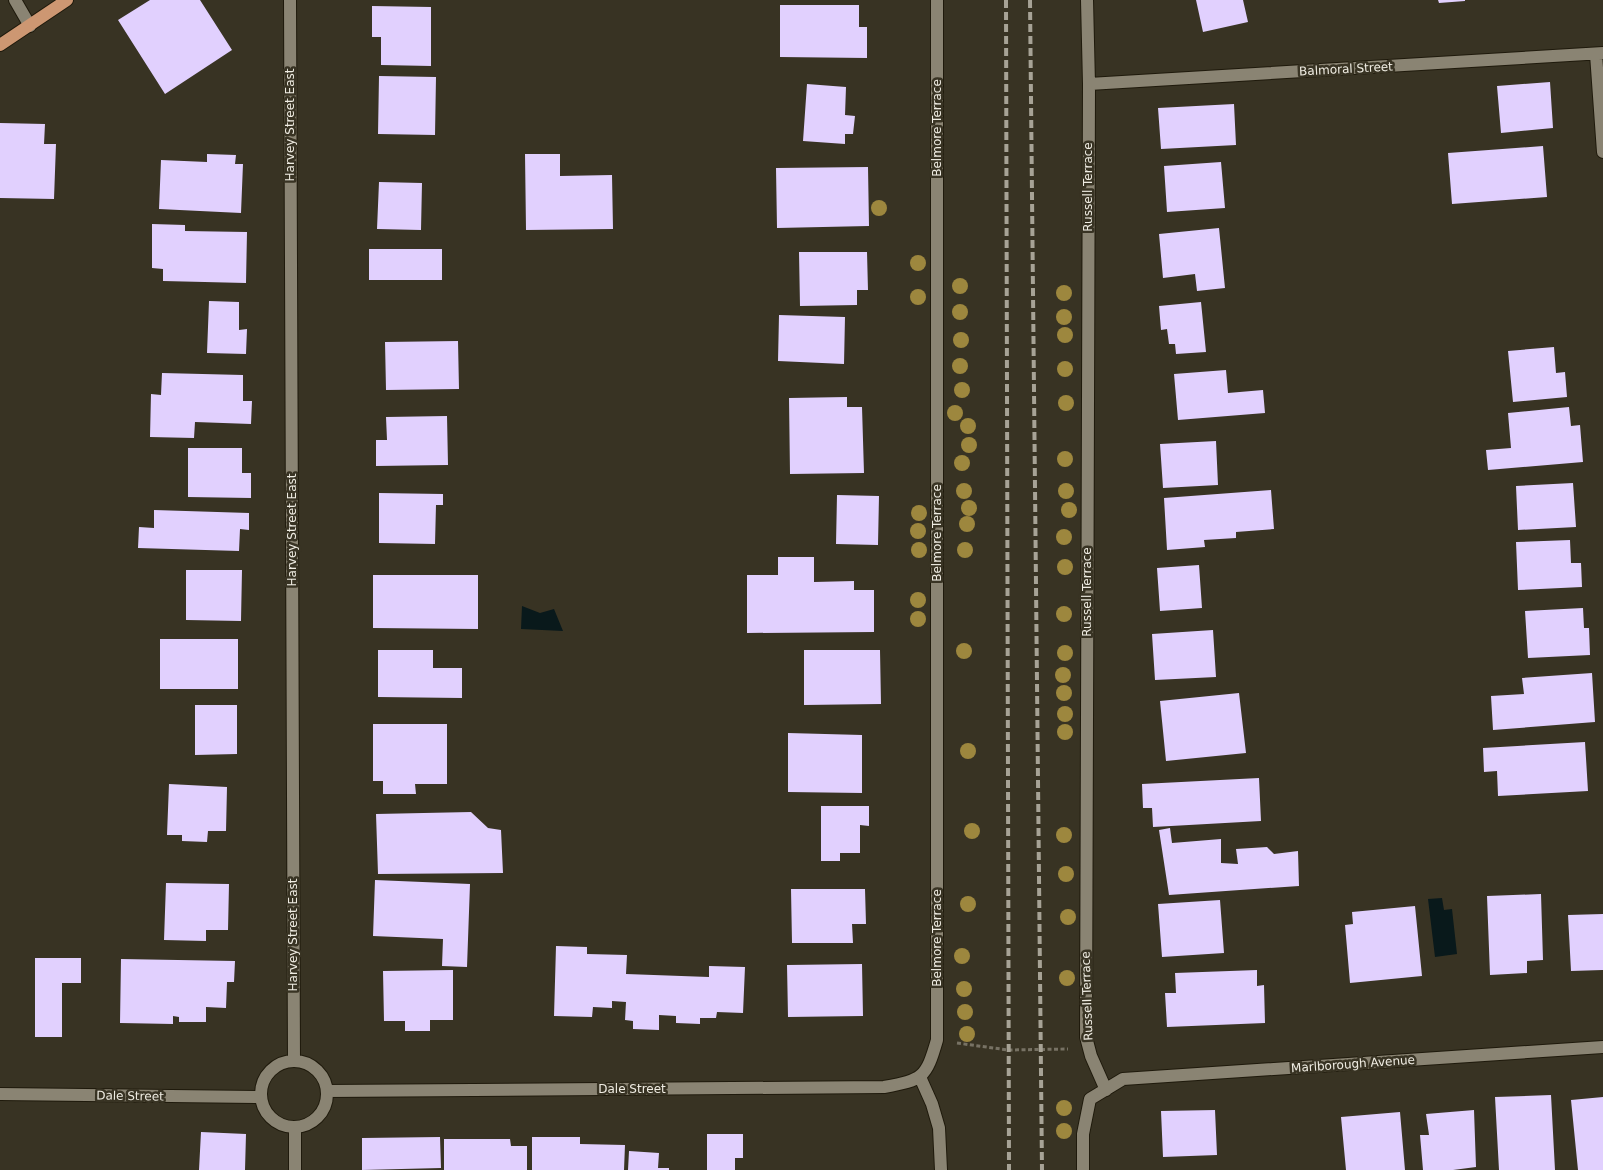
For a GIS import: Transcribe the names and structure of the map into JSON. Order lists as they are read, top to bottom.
{
  "streets": {
    "street": [
      "Balmoral Street",
      "Harvey Street East",
      "Belmore Terrace",
      "Russell Terrace",
      "Marlborough Avenue",
      "Dale Street"
    ]
  },
  "crossings": [
    ["Balmoral Street", "Russell Terrace"],
    ["Harvey Street East", "Dale Street"],
    ["Belmore Terrace", "Dale Street"],
    ["Russell Terrace", "Marlborough Avenue"]
  ]
}
